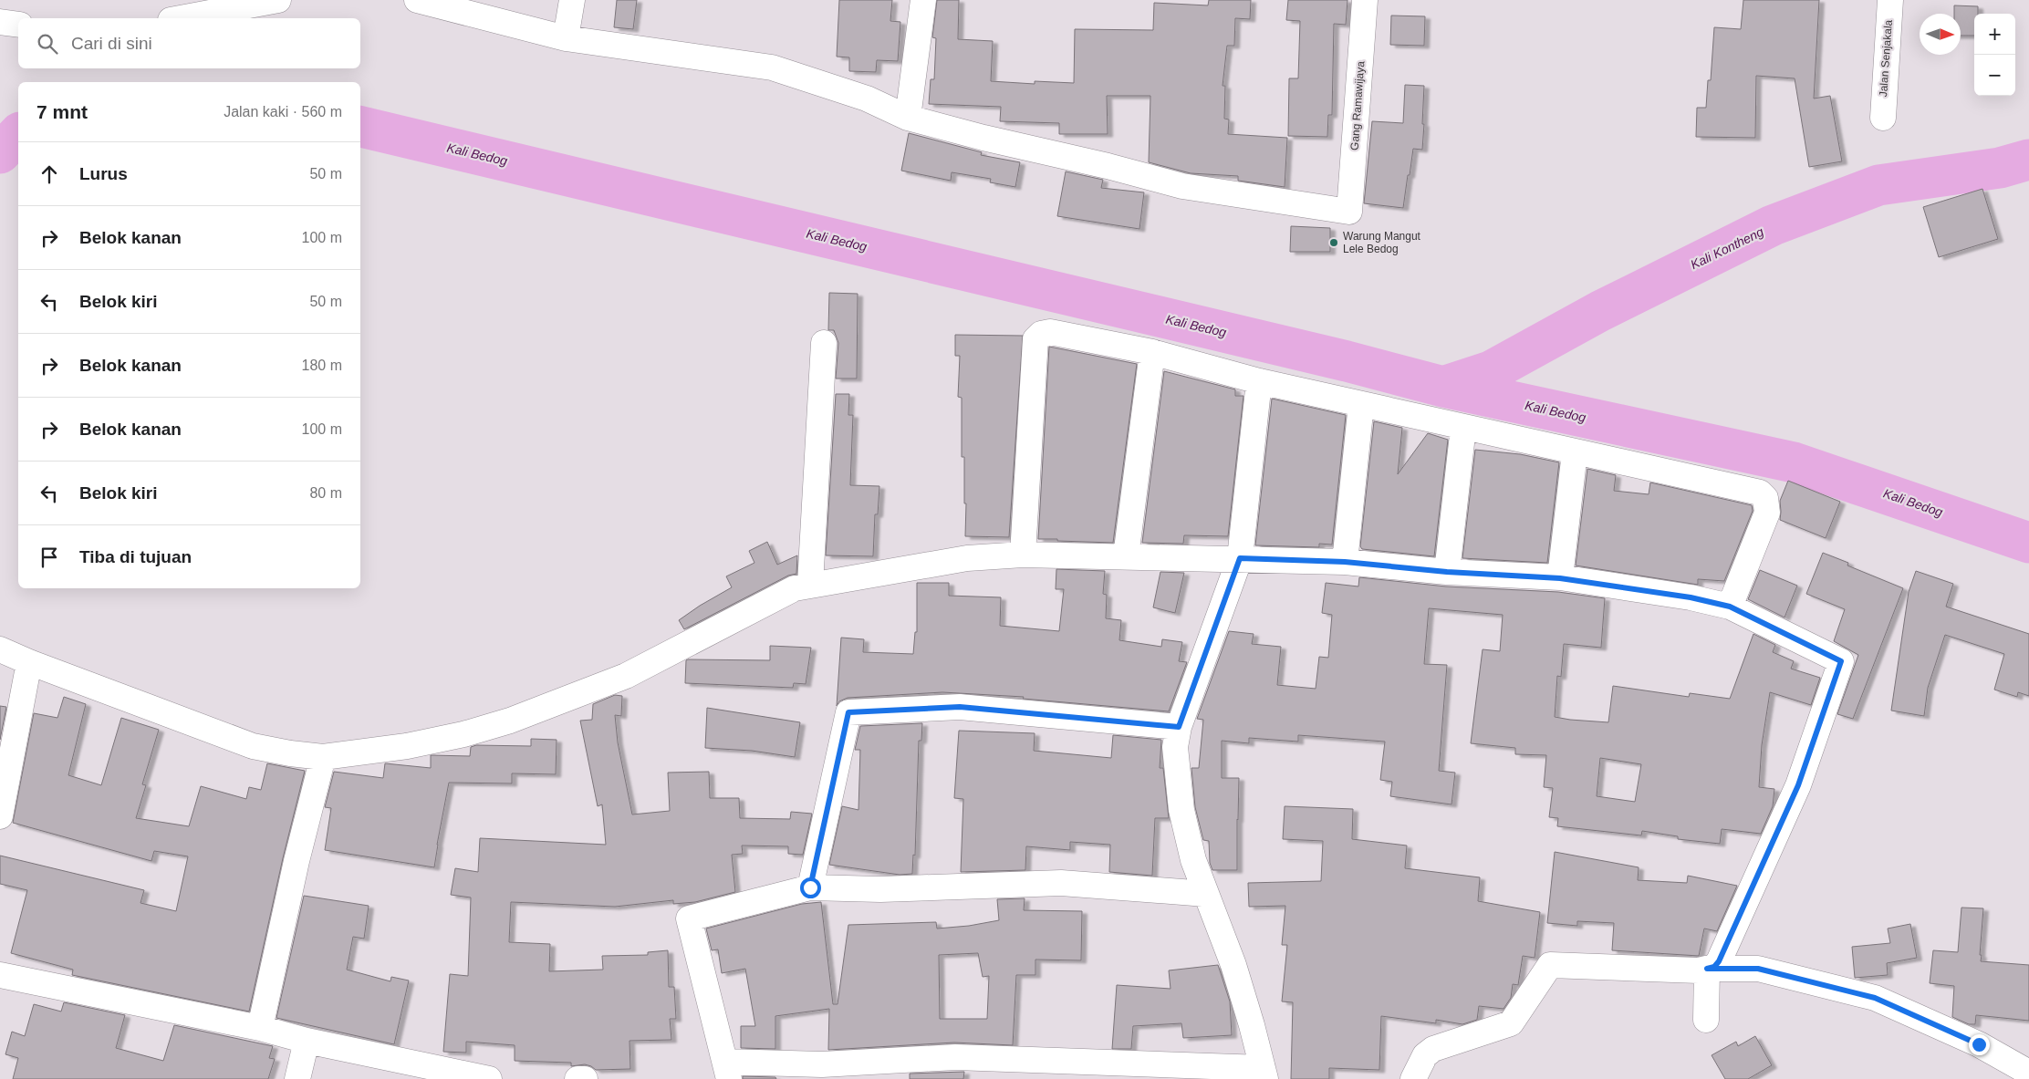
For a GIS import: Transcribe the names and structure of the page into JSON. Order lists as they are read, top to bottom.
{
  "streets": {
    "street": ["Jalan Senjakala", "Gang Ramawijaya"]
  },
  "water": ["Kali Bedog", "Kali Kontheng"],
  "places": ["Warung Mangut Lele Bedog"],
  "north": "right",
  "page": {
    "map_buttons": ["+", "−"],
    "search": "Cari di sini",
    "heading": ["7 mnt", "Jalan kaki · 560 m"],
    "list": [
      ["Lurus", "50 m"],
      ["Belok kanan", "100 m"],
      ["Belok kiri", "50 m"],
      ["Belok kanan", "180 m"],
      ["Belok kanan", "100 m"],
      ["Belok kiri", "80 m"],
      "Tiba di tujuan"
    ]
  }
}
